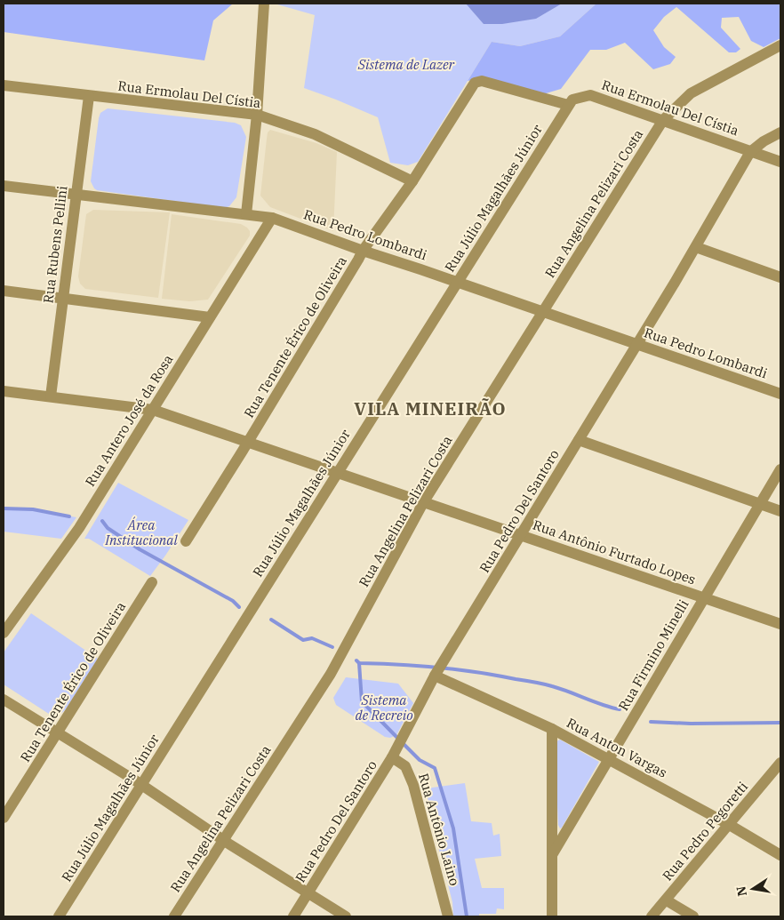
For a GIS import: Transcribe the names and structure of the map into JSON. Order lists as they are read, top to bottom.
{
  "streets": {
    "street": [
      "Rua Ermolau Del Cístia",
      "Rua Júlio Magalhães Júnior",
      "Rua Angelina Pelizari Costa",
      "Rua Pedro Lombardi",
      "Rua Rubens Pellini",
      "Rua Tenente Érico de Oliveira",
      "Rua Antero José da Rosa",
      "Rua Pedro Del Santoro",
      "Rua Antônio Furtado Lopes",
      "Rua Firmino Minelli",
      "Rua Anton Vargas",
      "Rua Antônio Laino",
      "Rua Pedro Pegoretti"
    ]
  },
  "crossings": [
    ["Rua Ermolau Del Cístia", "Rua Júlio Magalhães Júnior"],
    ["Rua Ermolau Del Cístia", "Rua Angelina Pelizari Costa"],
    ["Rua Ermolau Del Cístia", "Rua Rubens Pellini"],
    ["Rua Ermolau Del Cístia", "Rua Tenente Érico de Oliveira"],
    ["Rua Ermolau Del Cístia", "Rua Pedro Del Santoro"],
    ["Rua Júlio Magalhães Júnior", "Rua Pedro Lombardi"],
    ["Rua Júlio Magalhães Júnior", "Rua Tenente Érico de Oliveira"],
    ["Rua Júlio Magalhães Júnior", "Rua Antônio Furtado Lopes"],
    ["Rua Angelina Pelizari Costa", "Rua Pedro Lombardi"],
    ["Rua Angelina Pelizari Costa", "Rua Antônio Furtado Lopes"],
    ["Rua Pedro Lombardi", "Rua Rubens Pellini"],
    ["Rua Pedro Lombardi", "Rua Tenente Érico de Oliveira"],
    ["Rua Pedro Lombardi", "Rua Antero José da Rosa"],
    ["Rua Pedro Lombardi", "Rua Pedro Del Santoro"],
    ["Rua Rubens Pellini", "Rua Antônio Furtado Lopes"],
    ["Rua Tenente Érico de Oliveira", "Rua Antônio Furtado Lopes"],
    ["Rua Antero José da Rosa", "Rua Antônio Furtado Lopes"],
    ["Rua Pedro Del Santoro", "Rua Antônio Furtado Lopes"],
    ["Rua Pedro Del Santoro", "Rua Anton Vargas"],
    ["Rua Pedro Del Santoro", "Rua Antônio Laino"],
    ["Rua Antônio Furtado Lopes", "Rua Firmino Minelli"],
    ["Rua Firmino Minelli", "Rua Anton Vargas"],
    ["Rua Anton Vargas", "Rua Pedro Pegoretti"]
  ],
  "districts": ["VILA MINEIRÃO"],
  "parks": ["Sistema de Lazer", "Área Institucional", "Sistema de Recreio"],
  "north": "left"
}
